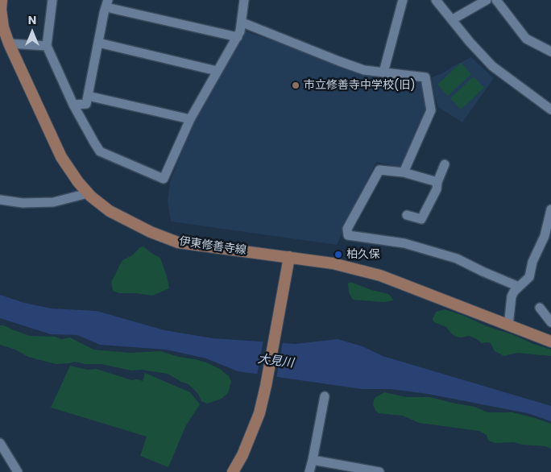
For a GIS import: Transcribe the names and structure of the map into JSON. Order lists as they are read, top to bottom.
{
  "streets": {
    "main road": ["伊東修善寺線"]
  },
  "water": ["大見川"],
  "places": ["市立修善寺中学校(旧)", "柏久保"],
  "north": "top"
}
